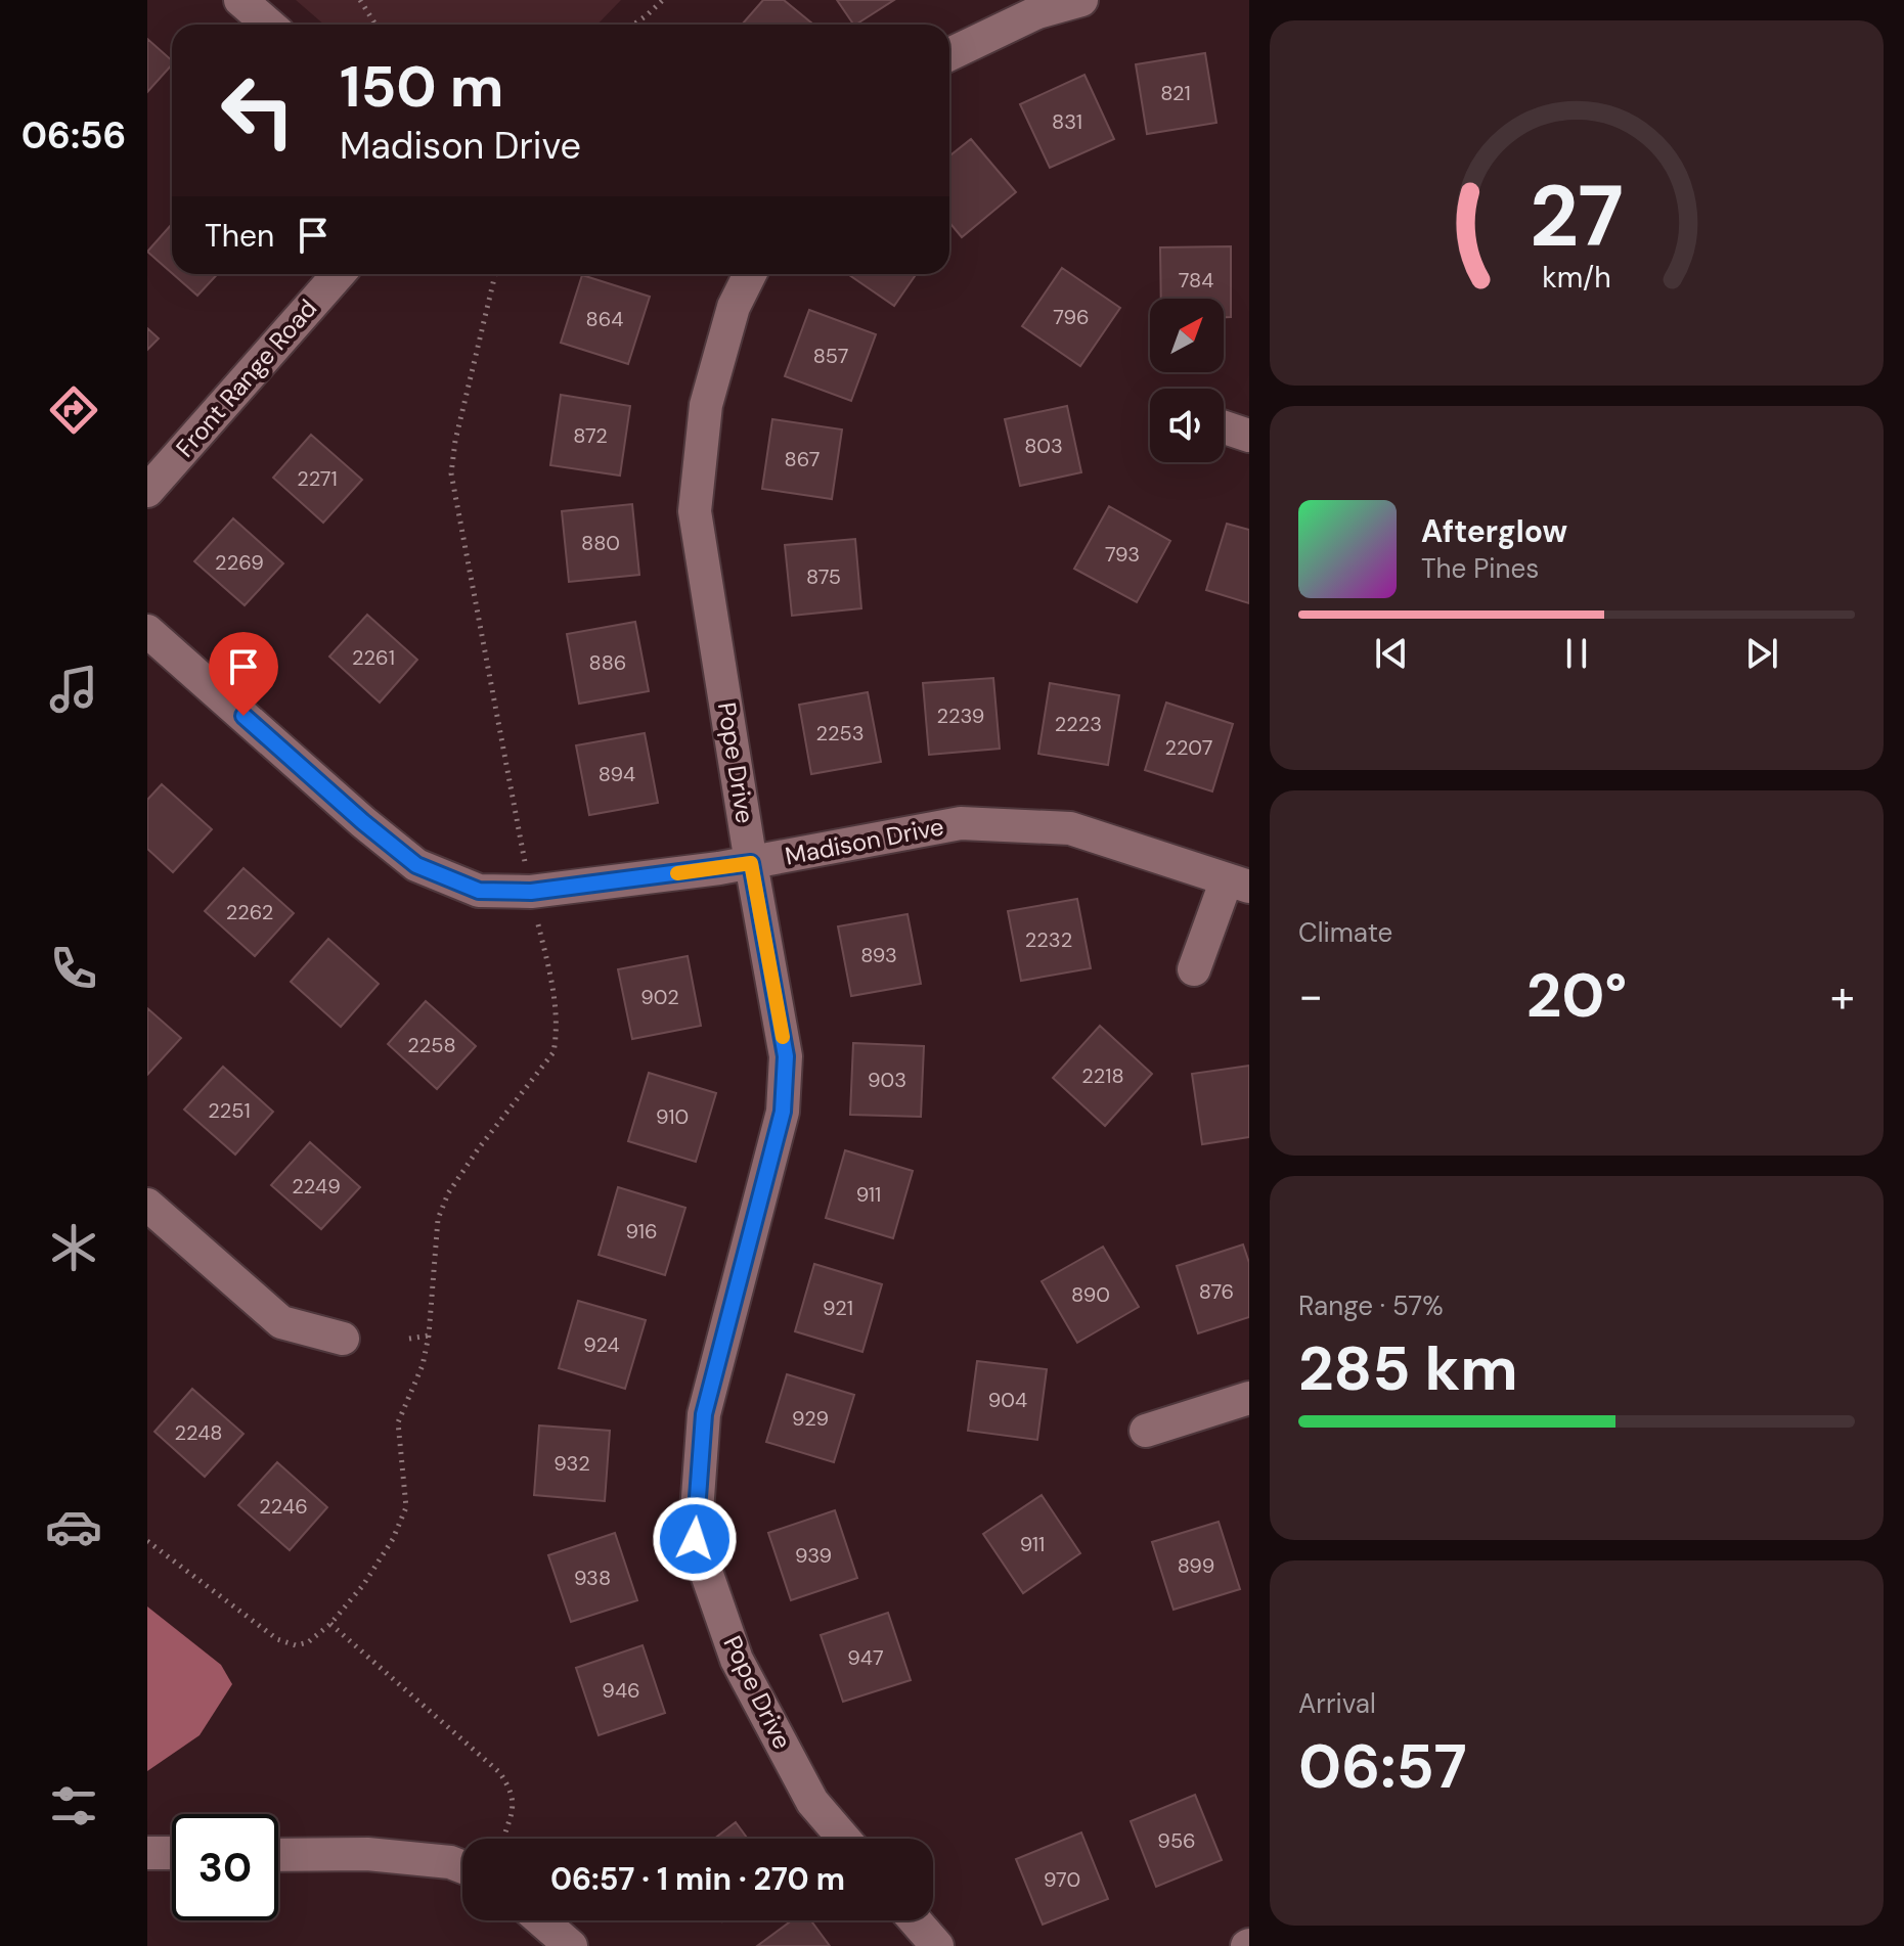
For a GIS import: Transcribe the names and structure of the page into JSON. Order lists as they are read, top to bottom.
{
  "streets": {
    "street": ["Front Range Road", "Pope Drive", "Madison Drive"]
  },
  "crossings": [
    ["Pope Drive", "Madison Drive"]
  ],
  "house_numbers": [
    "821",
    "831",
    "784",
    "796",
    "864",
    "857",
    "872",
    "803",
    "867",
    "2271",
    "880",
    "793",
    "2269",
    "875",
    "2261",
    "886",
    "2239",
    "2223",
    "2253",
    "2207",
    "894",
    "2262",
    "2232",
    "893",
    "902",
    "2258",
    "2218",
    "903",
    "2251",
    "910",
    "2249",
    "911",
    "916",
    "876",
    "890",
    "921",
    "924",
    "904",
    "929",
    "2248",
    "932",
    "2246",
    "911",
    "939",
    "899",
    "938",
    "947",
    "946",
    "956",
    "970"
  ],
  "north": "top right",
  "page": {
    "tabs": "06:56",
    "turn": ["150 m", "Madison Drive"],
    "then": "Then",
    "song": ["Afterglow", "The Pines"],
    "tile": [
      "Climate",
      ["Range · 57%", "285 km"],
      ["Arrival", "06:57"]
    ],
    "heat": ["−", "20°", "+"],
    "limit": "30",
    "trip": "06:57 · 1 min · 270 m",
    "gauge": ["27", "km/h"]
  }
}
